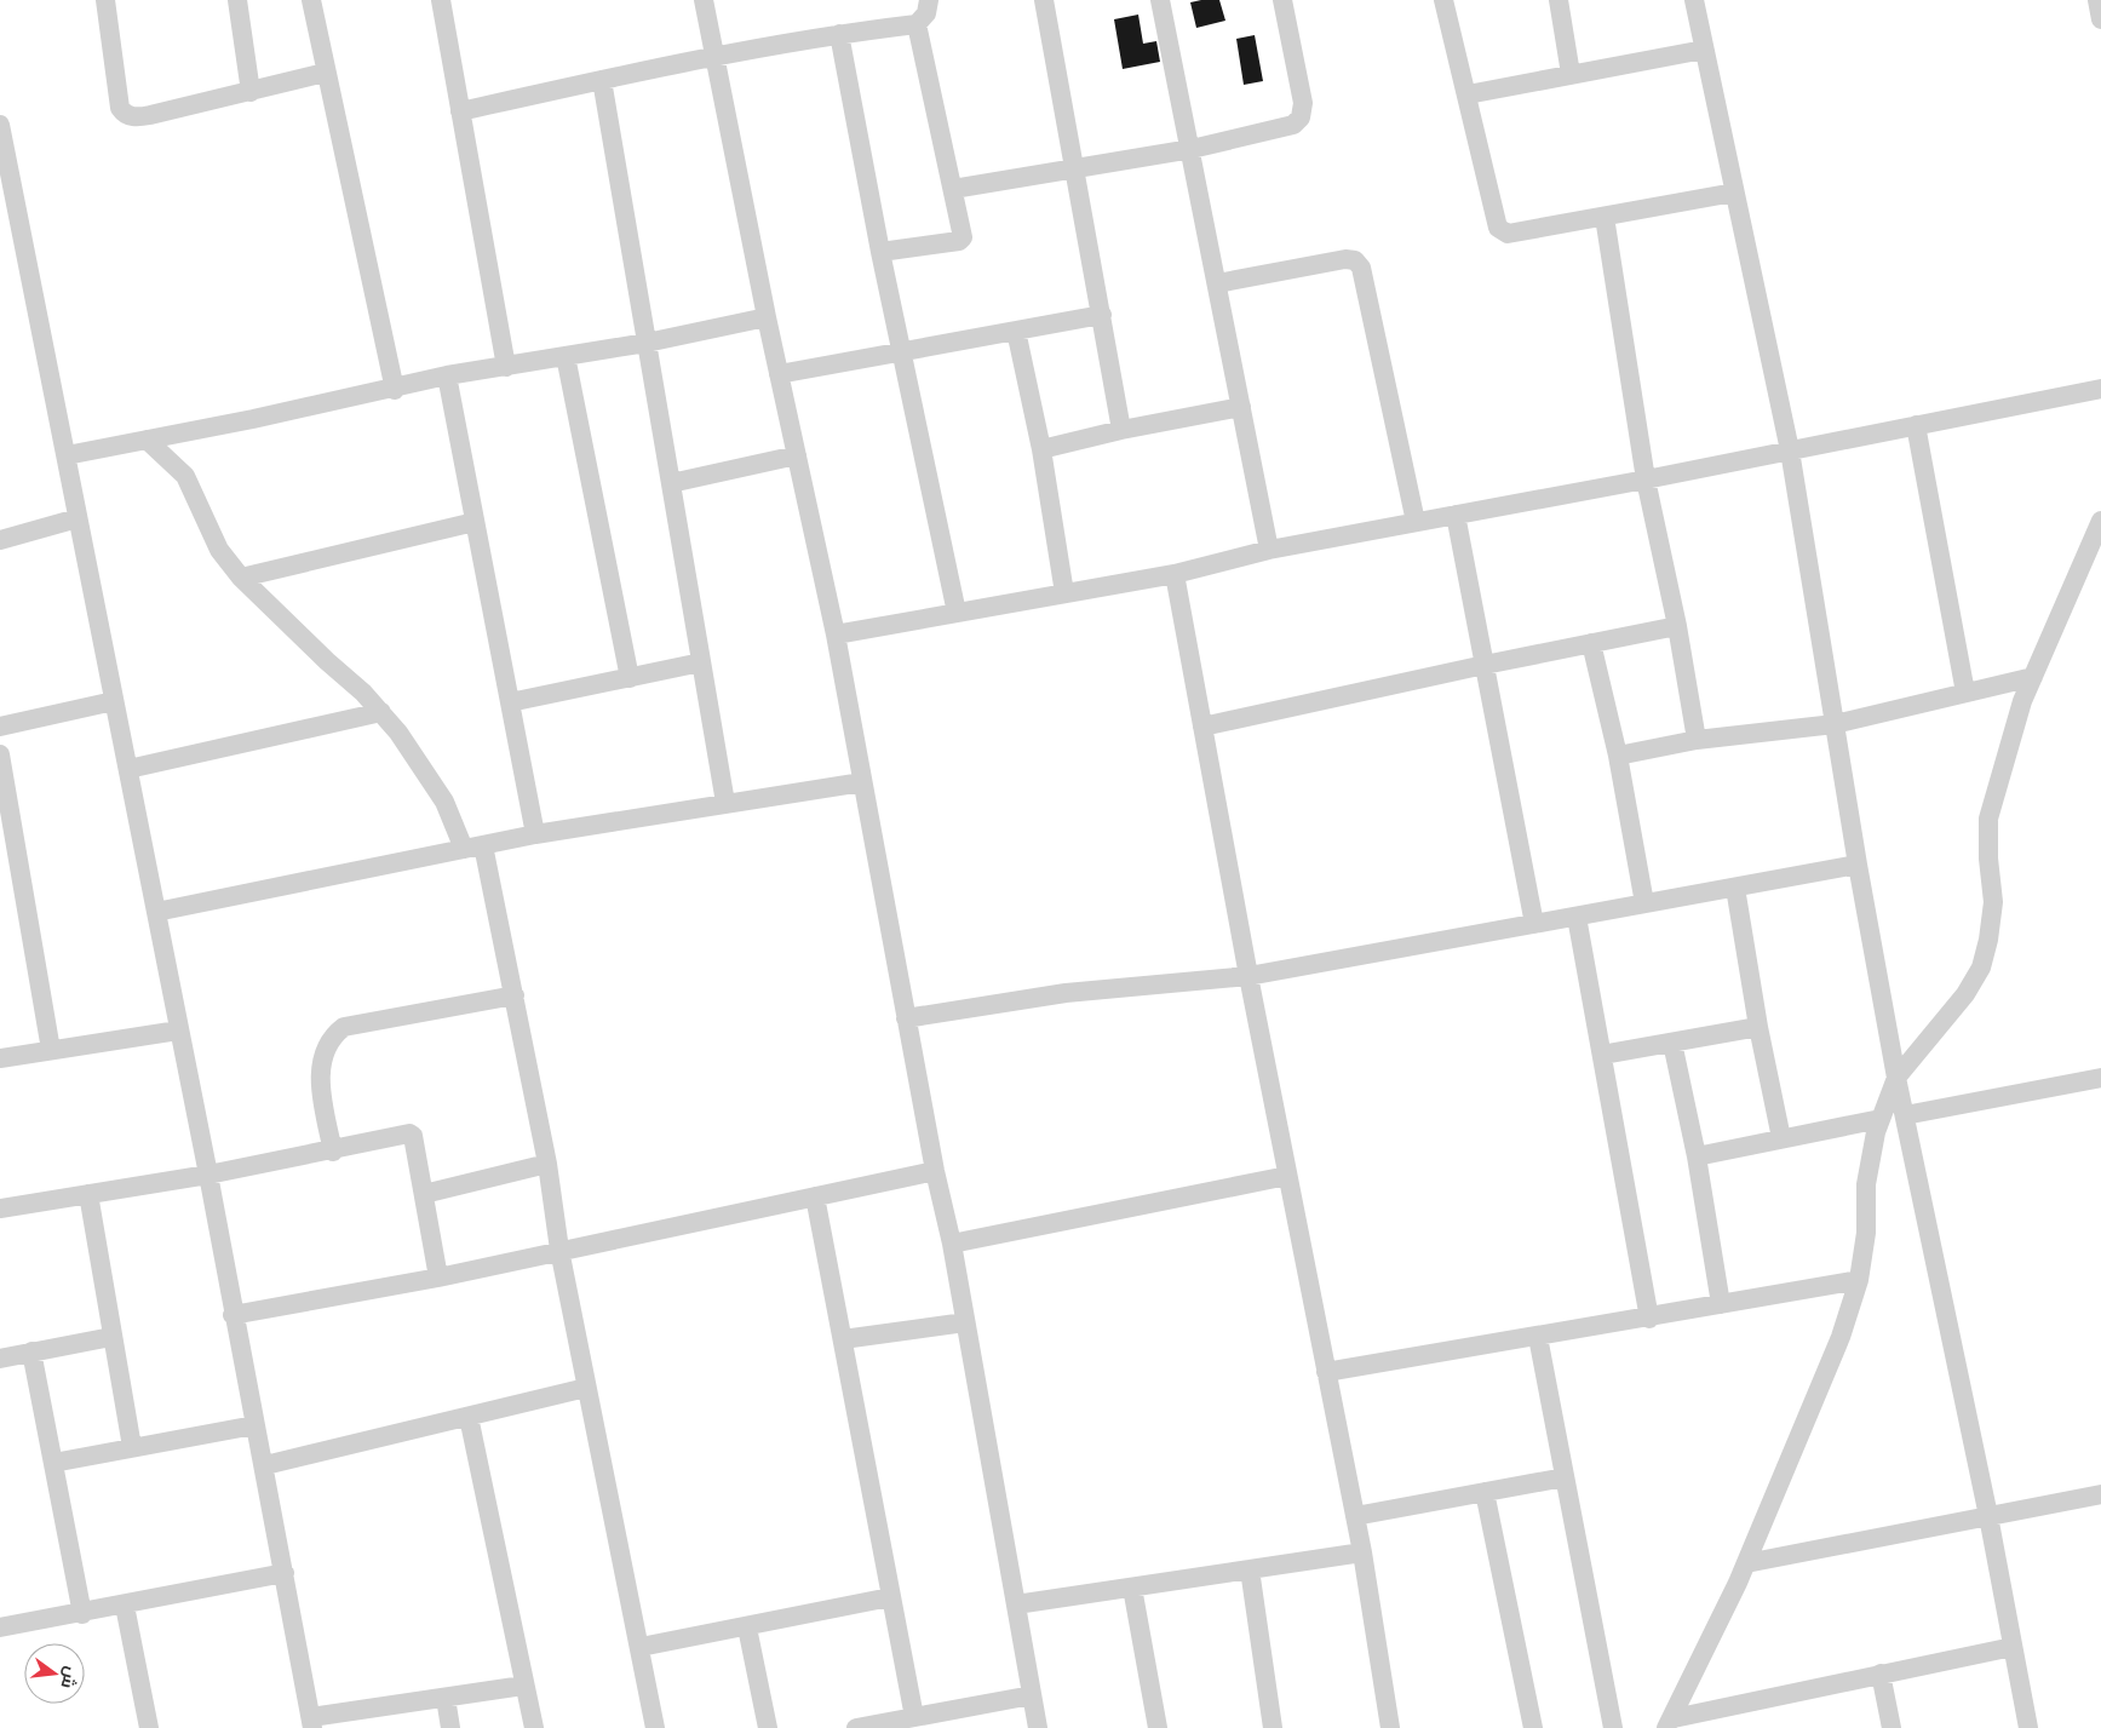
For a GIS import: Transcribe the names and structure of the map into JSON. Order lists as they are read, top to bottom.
{
  "north": "right"
}
